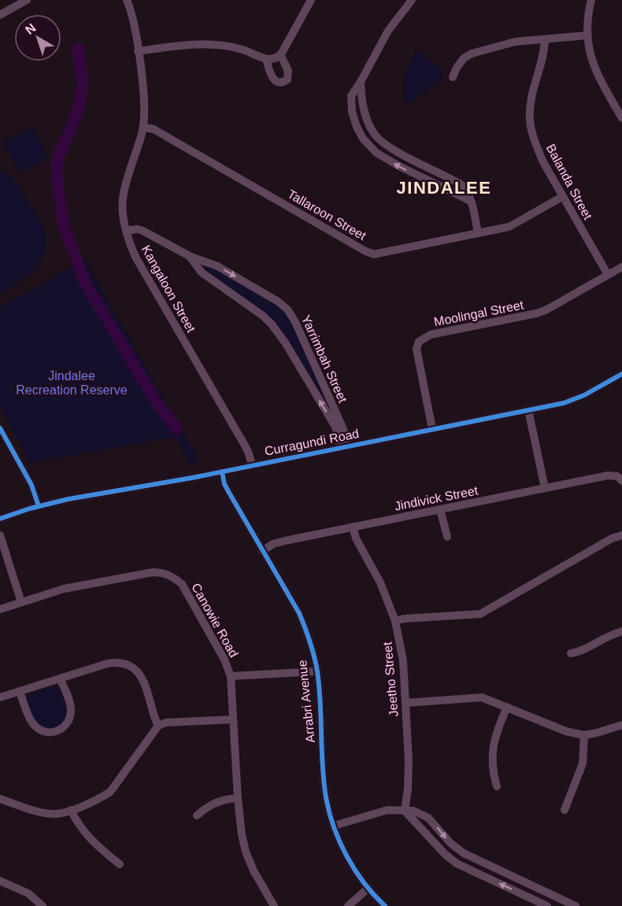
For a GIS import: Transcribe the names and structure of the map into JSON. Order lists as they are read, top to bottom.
{
  "streets": {
    "street": [
      "Balanda Street",
      "Tallaroon Street",
      "Kangaloon Street",
      "Moolingal Street",
      "Yarrimbah Street",
      "Curragundi Road",
      "Jindivick Street",
      "Canowie Road",
      "Jeetho Street",
      "Arrabri Avenue"
    ]
  },
  "crossings": [
    ["Balanda Street", "Tallaroon Street"],
    ["Balanda Street", "Moolingal Street"],
    ["Tallaroon Street", "Kangaloon Street"],
    ["Kangaloon Street", "Yarrimbah Street"],
    ["Kangaloon Street", "Curragundi Road"],
    ["Moolingal Street", "Curragundi Road"],
    ["Yarrimbah Street", "Curragundi Road"],
    ["Curragundi Road", "Arrabri Avenue"],
    ["Jindivick Street", "Jeetho Street"],
    ["Jindivick Street", "Arrabri Avenue"]
  ],
  "districts": ["JINDALEE"],
  "parks": ["Jindalee Recreation Reserve"],
  "north": "top left"
}
